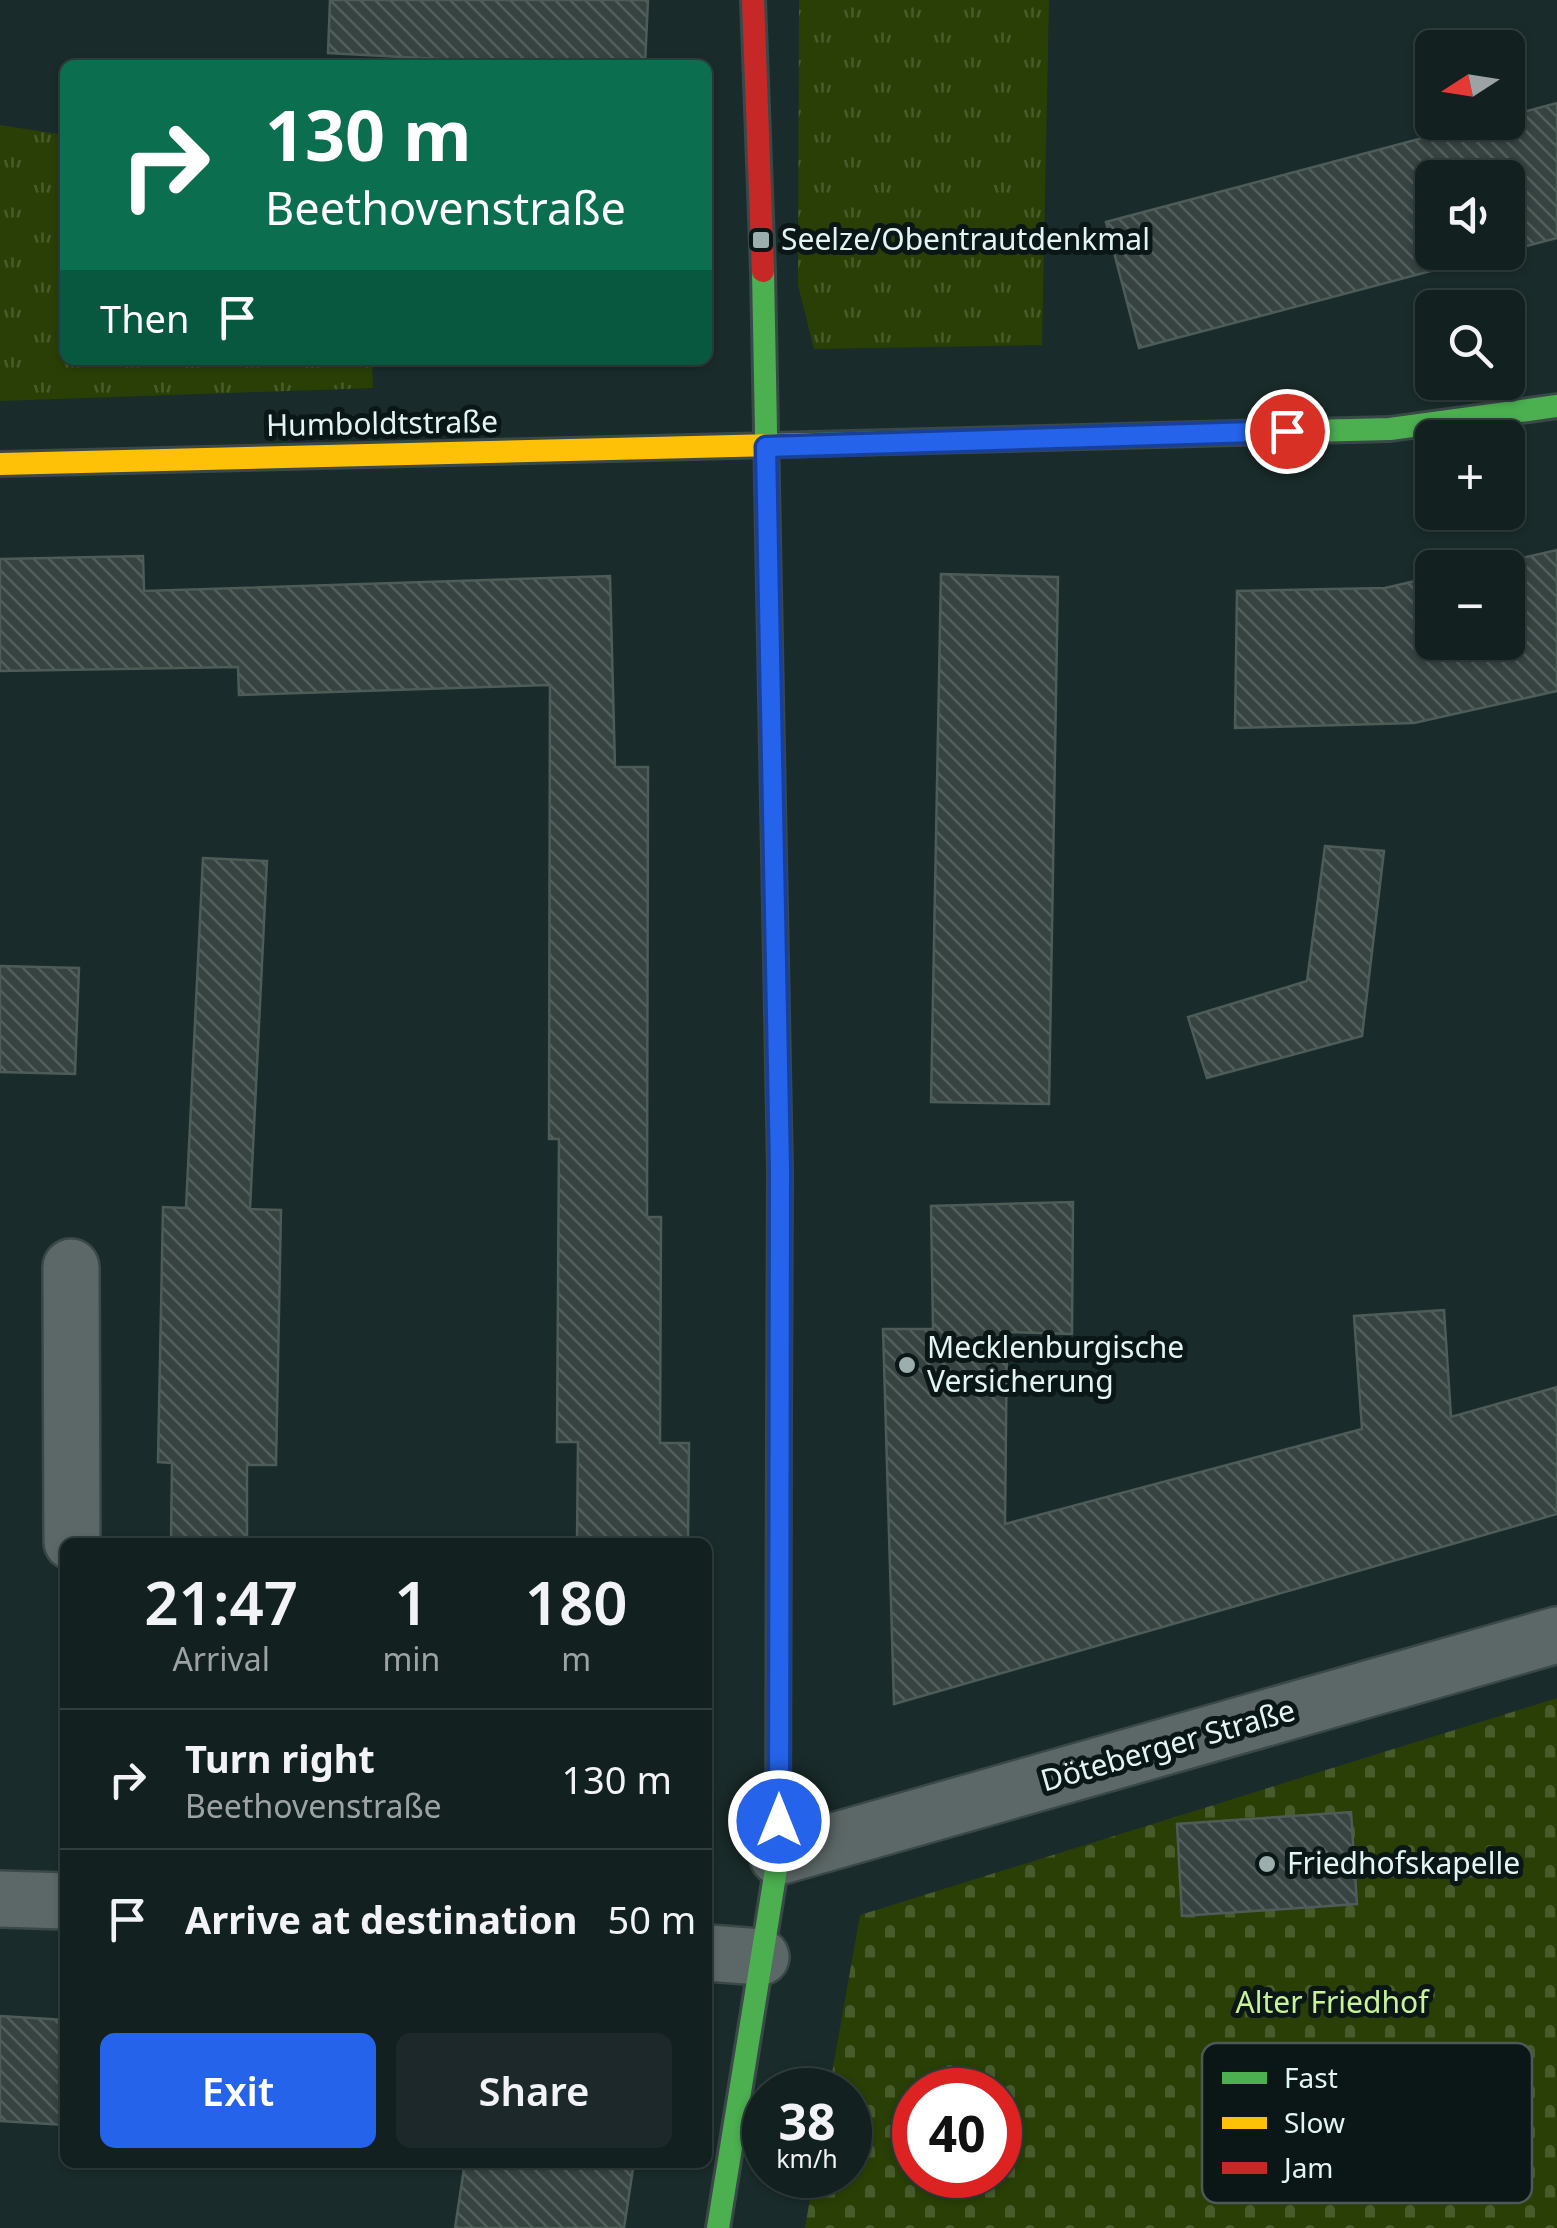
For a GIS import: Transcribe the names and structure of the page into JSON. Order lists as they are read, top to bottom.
{
  "streets": {
    "street": ["Humboldtstraße", "Döteberger Straße"]
  },
  "parks": ["Alter Friedhof"],
  "places": {
    "transit": ["Seelze/Obentrautdenkmal"],
    "other": ["Mecklenburgische Versicherung", "Friedhofskapelle"]
  },
  "legend": ["Fast", "Slow", "Jam"],
  "north": "left",
  "page": {
    "map_buttons": ["+", "−"],
    "turn": ["130 m", "Beethovenstraße"],
    "then": "Then",
    "eta": [
      "21:47",
      "Arrival",
      "1",
      "min",
      "180",
      "m"
    ],
    "list": [
      {
        "name": "Turn right",
        "note": "Beethovenstraße",
        "value": "130 m"
      },
      {
        "name": "Arrive at destination",
        "value": "50 m"
      }
    ],
    "buttons": ["Exit", "Share"],
    "speed": "38 km/h",
    "limit": "40"
  }
}
